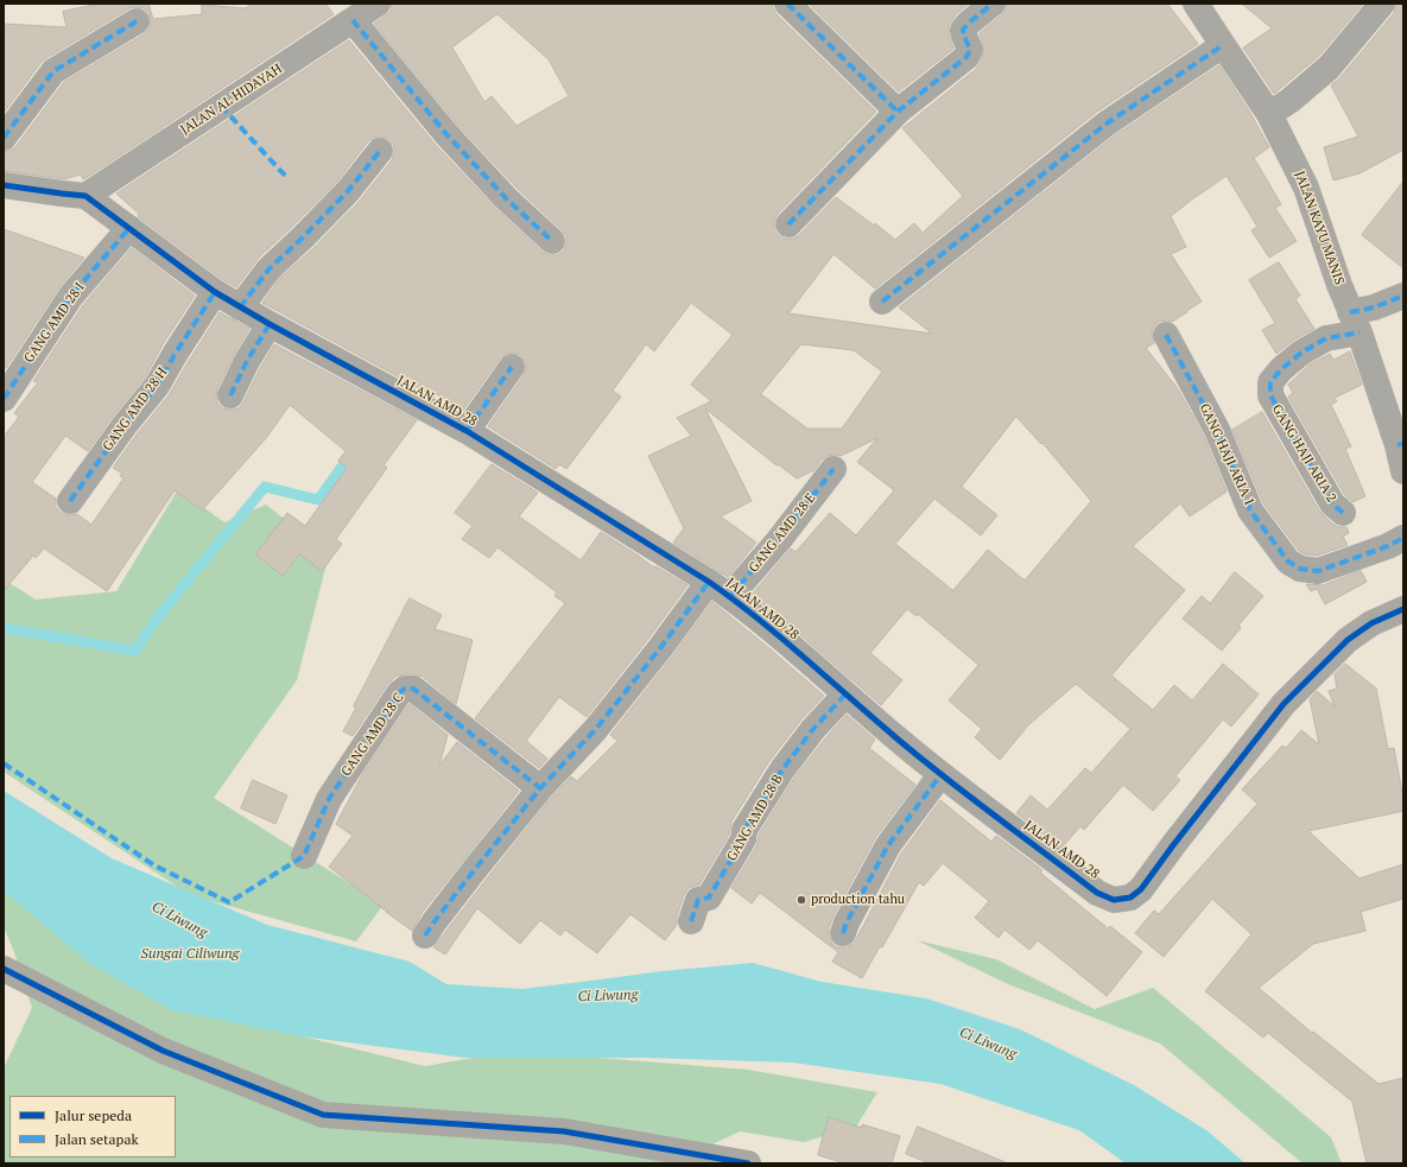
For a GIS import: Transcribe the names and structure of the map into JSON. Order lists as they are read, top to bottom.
{
  "streets": {
    "street": [
      "JALAN AL HIDAYAH",
      "JALAN KAYU MANIS",
      "GANG AMD 28 I",
      "JALAN AMD 28",
      "GANG AMD 28 H",
      "GANG HAJI ARIA 2",
      "GANG HAJI ARIA 1",
      "GANG AMD 28 E",
      "GANG AMD 28 C",
      "GANG AMD 28 B"
    ]
  },
  "crossings": [
    ["JALAN AL HIDAYAH", "JALAN AMD 28"],
    ["JALAN KAYU MANIS", "GANG HAJI ARIA 2"],
    ["GANG AMD 28 I", "JALAN AMD 28"],
    ["JALAN AMD 28", "GANG AMD 28 H"],
    ["JALAN AMD 28", "GANG AMD 28 E"],
    ["JALAN AMD 28", "GANG AMD 28 B"]
  ],
  "water": ["Ci Liwung", "Sungai Ciliwung"],
  "places": ["production tahu"],
  "legend": ["Jalur sepeda", "Jalan setapak"]
}
